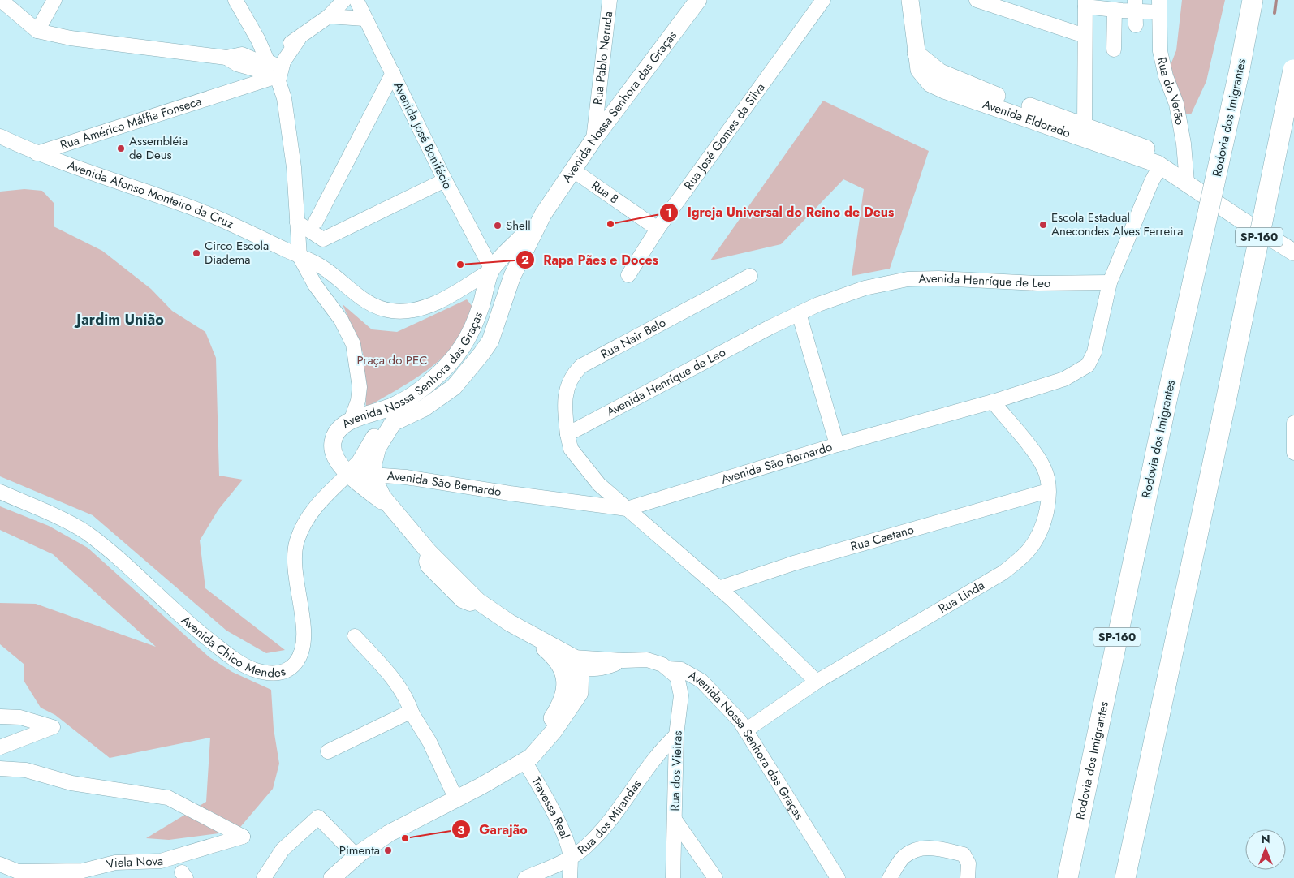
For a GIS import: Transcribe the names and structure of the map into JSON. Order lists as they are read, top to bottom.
{
  "streets": {
    "highway": ["Rodovia dos Imigrantes", "SP-160"],
    "main road": ["Avenida Nossa Senhora das Graças", "Avenida Eldorado"],
    "street": [
      "Rua Pablo Neruda",
      "Rua do Verão",
      "Rua Américo Máffia Fonseca",
      "Avenida José Bonifácio",
      "Rua José Gomes da Silva",
      "Rua 8",
      "Avenida Afonso Monteiro da Cruz",
      "Avenida Henríque de Leo",
      "Rua Nair Belo",
      "Avenida São Bernardo",
      "Rua Caetano",
      "Rua Linda",
      "Avenida Chico Mendes",
      "Rua dos Vieiras",
      "Travessa Real",
      "Rua dos Mirandas",
      "Viela Nova"
    ]
  },
  "crossings": [
    ["Rua Pablo Neruda", "Avenida Nossa Senhora das Graças"],
    ["Rua do Verão", "Avenida Eldorado"],
    ["Avenida Nossa Senhora das Graças", "Avenida José Bonifácio"],
    ["Avenida Nossa Senhora das Graças", "Rua 8"],
    ["Avenida Nossa Senhora das Graças", "Avenida Afonso Monteiro da Cruz"],
    ["Avenida Nossa Senhora das Graças", "Avenida São Bernardo"],
    ["Avenida Nossa Senhora das Graças", "Rua Linda"],
    ["Avenida Nossa Senhora das Graças", "Avenida Chico Mendes"],
    ["Avenida Nossa Senhora das Graças", "Rua dos Vieiras"],
    ["Avenida Eldorado", "Avenida São Bernardo"],
    ["Rua Américo Máffia Fonseca", "Avenida Afonso Monteiro da Cruz"],
    ["Avenida José Bonifácio", "Avenida Afonso Monteiro da Cruz"],
    ["Rua José Gomes da Silva", "Rua 8"],
    ["Avenida Henríque de Leo", "Rua Nair Belo"],
    ["Avenida Henríque de Leo", "Avenida São Bernardo"],
    ["Avenida São Bernardo", "Rua Linda"],
    ["Avenida São Bernardo", "Avenida Chico Mendes"],
    ["Rua Caetano", "Rua Linda"],
    ["Rua dos Vieiras", "Rua dos Mirandas"],
    ["Travessa Real", "Rua dos Mirandas"]
  ],
  "districts": ["Jardim União"],
  "parks": ["Praça do PEC"],
  "places": [
    "Assembléia de Deus",
    "Igreja Universal do Reino de Deus",
    "Escola Estadual Anecondes Alves Ferreira",
    "Shell",
    "Circo Escola Diadema",
    "Rapa Pães e Doces",
    "Garajão",
    "Pimenta"
  ],
  "north": "top"
}
